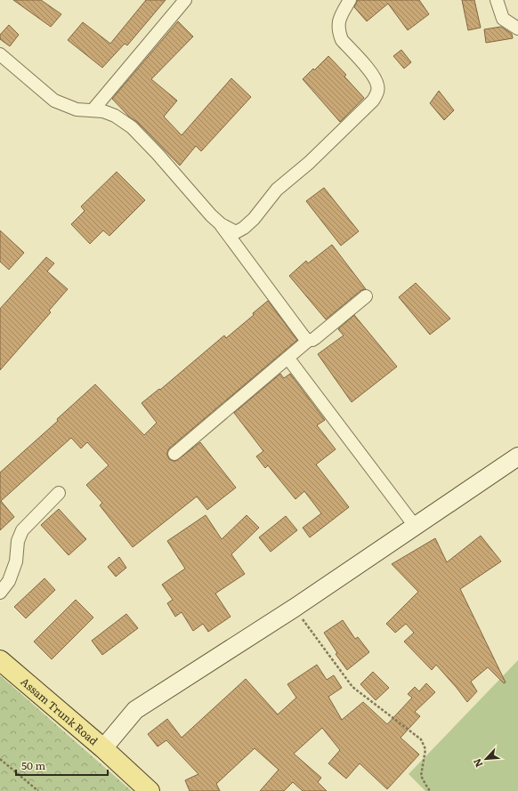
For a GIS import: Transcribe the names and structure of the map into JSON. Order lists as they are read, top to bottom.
{
  "streets": {
    "main road": ["Assam Trunk Road"]
  },
  "scale_bar": "50 m",
  "north": "bottom left"
}
